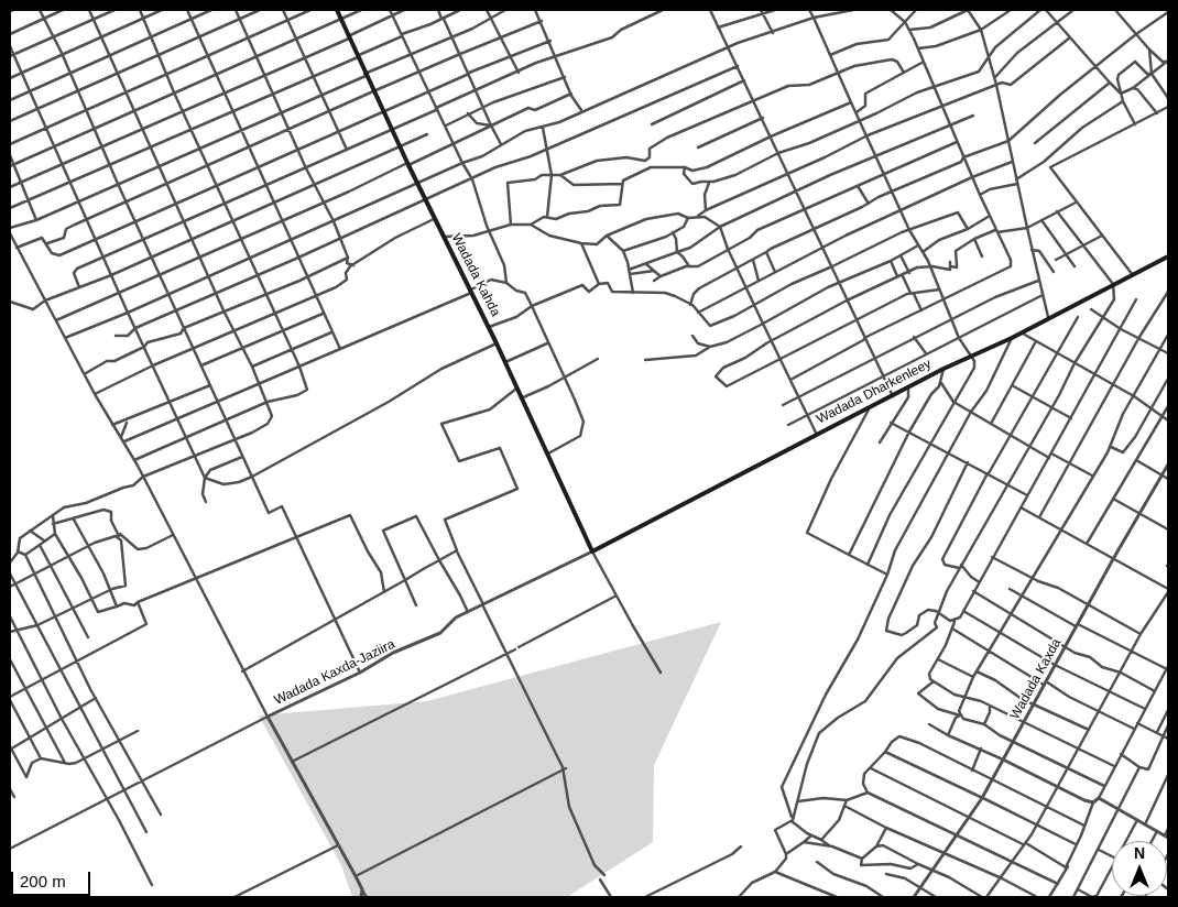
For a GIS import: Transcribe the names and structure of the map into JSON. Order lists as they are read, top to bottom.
{
  "streets": {
    "main road": ["Wadada Kahda", "Wadada Dharkenleey"],
    "street": ["Wadada Kaxda-Jaziira", "Wadada Kaxda"]
  },
  "crossings": [
    ["Wadada Kahda", "Wadada Dharkenleey"],
    ["Wadada Kahda", "Wadada Kaxda-Jaziira"],
    ["Wadada Dharkenleey", "Wadada Kaxda-Jaziira"]
  ],
  "scale_bar": "200 m",
  "north": "top"
}
